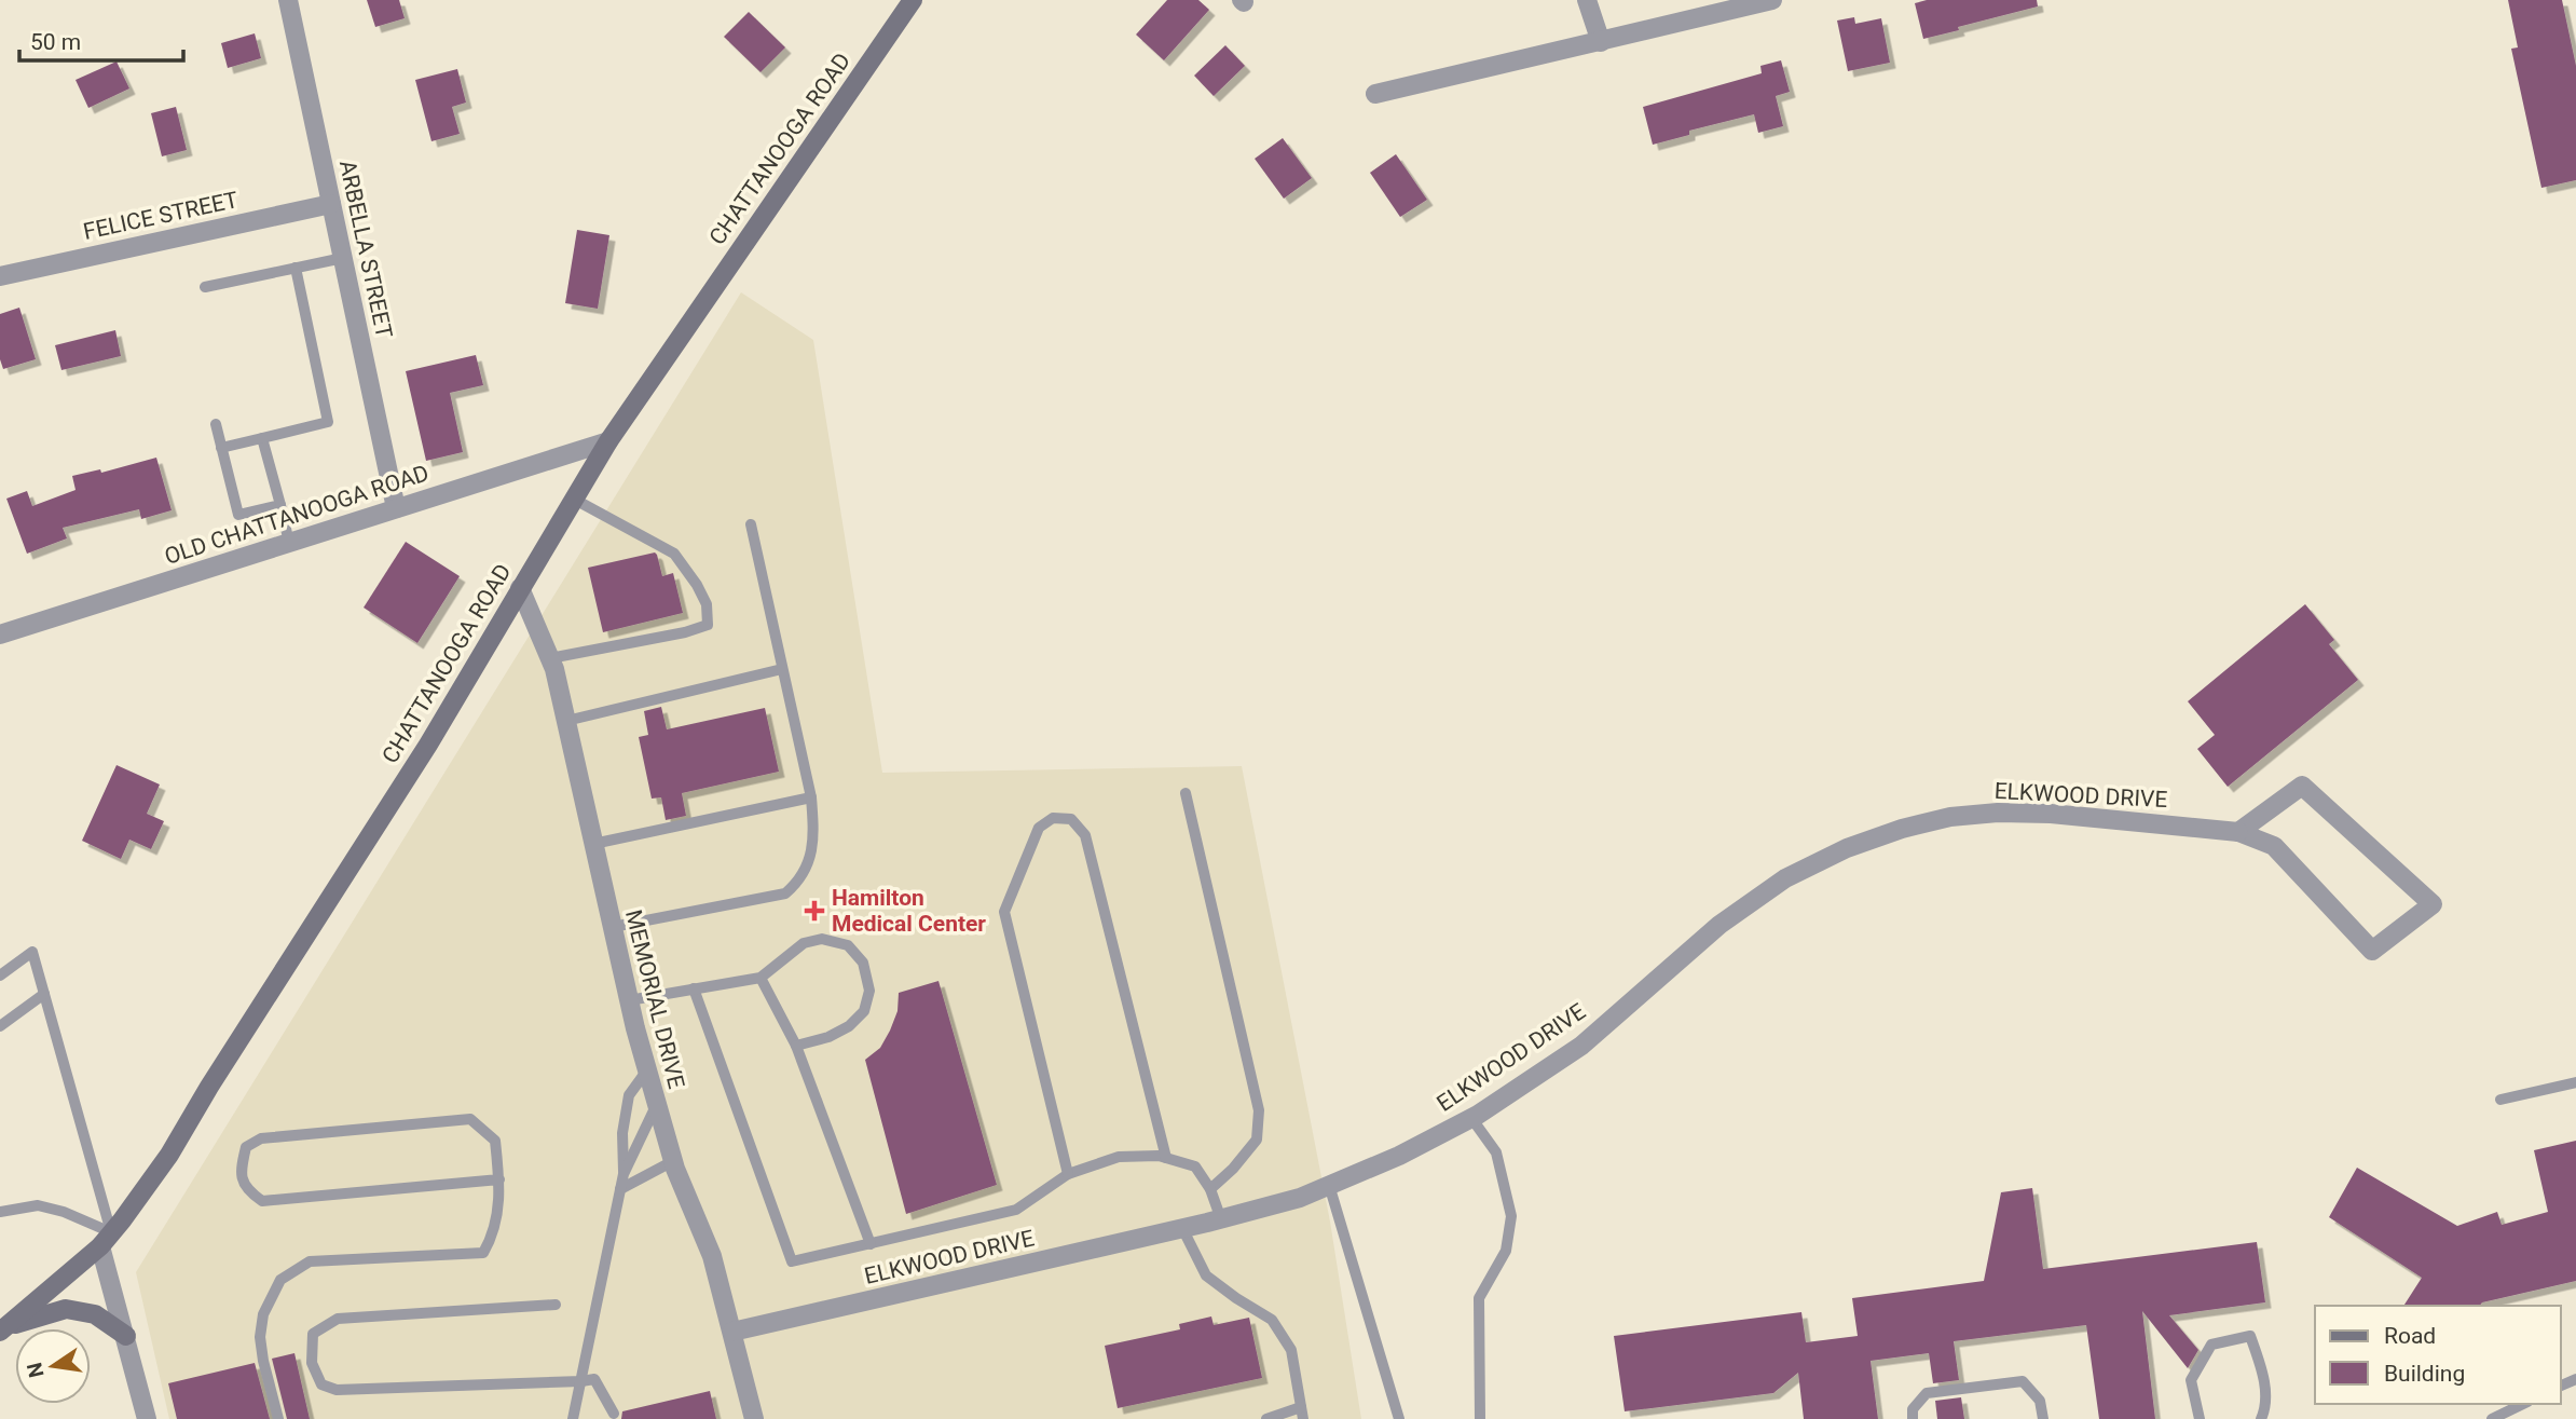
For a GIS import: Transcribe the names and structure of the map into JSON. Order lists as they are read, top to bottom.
{
  "streets": {
    "main road": ["CHATTANOOGA ROAD"],
    "street": [
      "FELICE STREET",
      "ARBELLA STREET",
      "OLD CHATTANOOGA ROAD",
      "ELKWOOD DRIVE",
      "MEMORIAL DRIVE"
    ]
  },
  "crossings": [
    ["CHATTANOOGA ROAD", "OLD CHATTANOOGA ROAD"],
    ["CHATTANOOGA ROAD", "MEMORIAL DRIVE"],
    ["FELICE STREET", "ARBELLA STREET"],
    ["ARBELLA STREET", "OLD CHATTANOOGA ROAD"],
    ["ELKWOOD DRIVE", "MEMORIAL DRIVE"]
  ],
  "places": {
    "health": ["Hamilton Medical Center"]
  },
  "legend": ["Road", "Building"],
  "scale_bar": "50 m",
  "north": "left"
}
